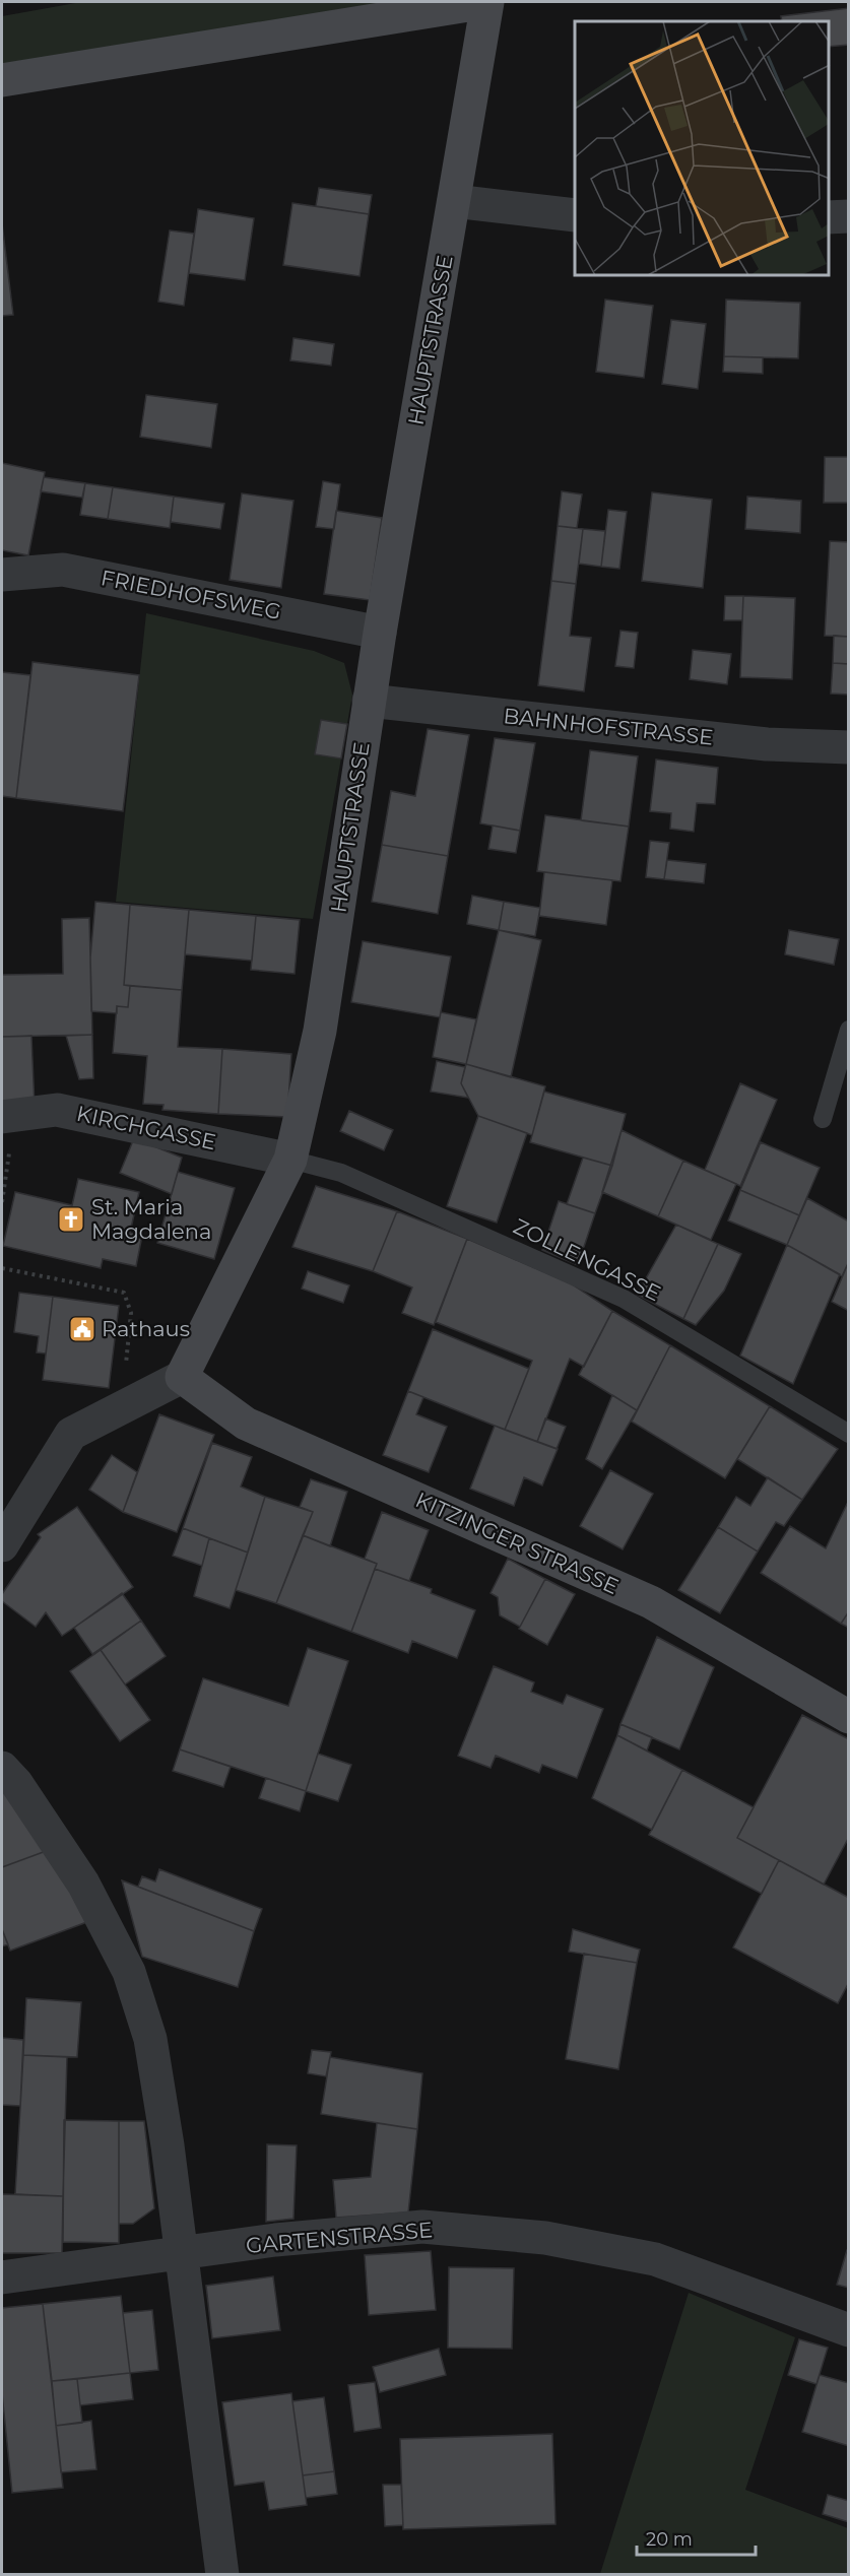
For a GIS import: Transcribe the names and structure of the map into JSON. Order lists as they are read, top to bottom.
{
  "streets": {
    "street": [
      "HAUPTSTRASSE",
      "FRIEDHOFSWEG",
      "BAHNHOFSTRASSE",
      "KIRCHGASSE",
      "KITZINGER STRASSE",
      "GARTENSTRASSE"
    ],
    "lane": ["ZOLLENGASSE"]
  },
  "crossings": [
    ["HAUPTSTRASSE", "FRIEDHOFSWEG"],
    ["HAUPTSTRASSE", "BAHNHOFSTRASSE"],
    ["HAUPTSTRASSE", "KIRCHGASSE"],
    ["HAUPTSTRASSE", "ZOLLENGASSE"],
    ["HAUPTSTRASSE", "KITZINGER STRASSE"],
    ["KIRCHGASSE", "ZOLLENGASSE"]
  ],
  "places": {
    "church": ["St. Maria Magdalena"],
    "public building": ["Rathaus"]
  },
  "scale_bar": "20 m"
}
